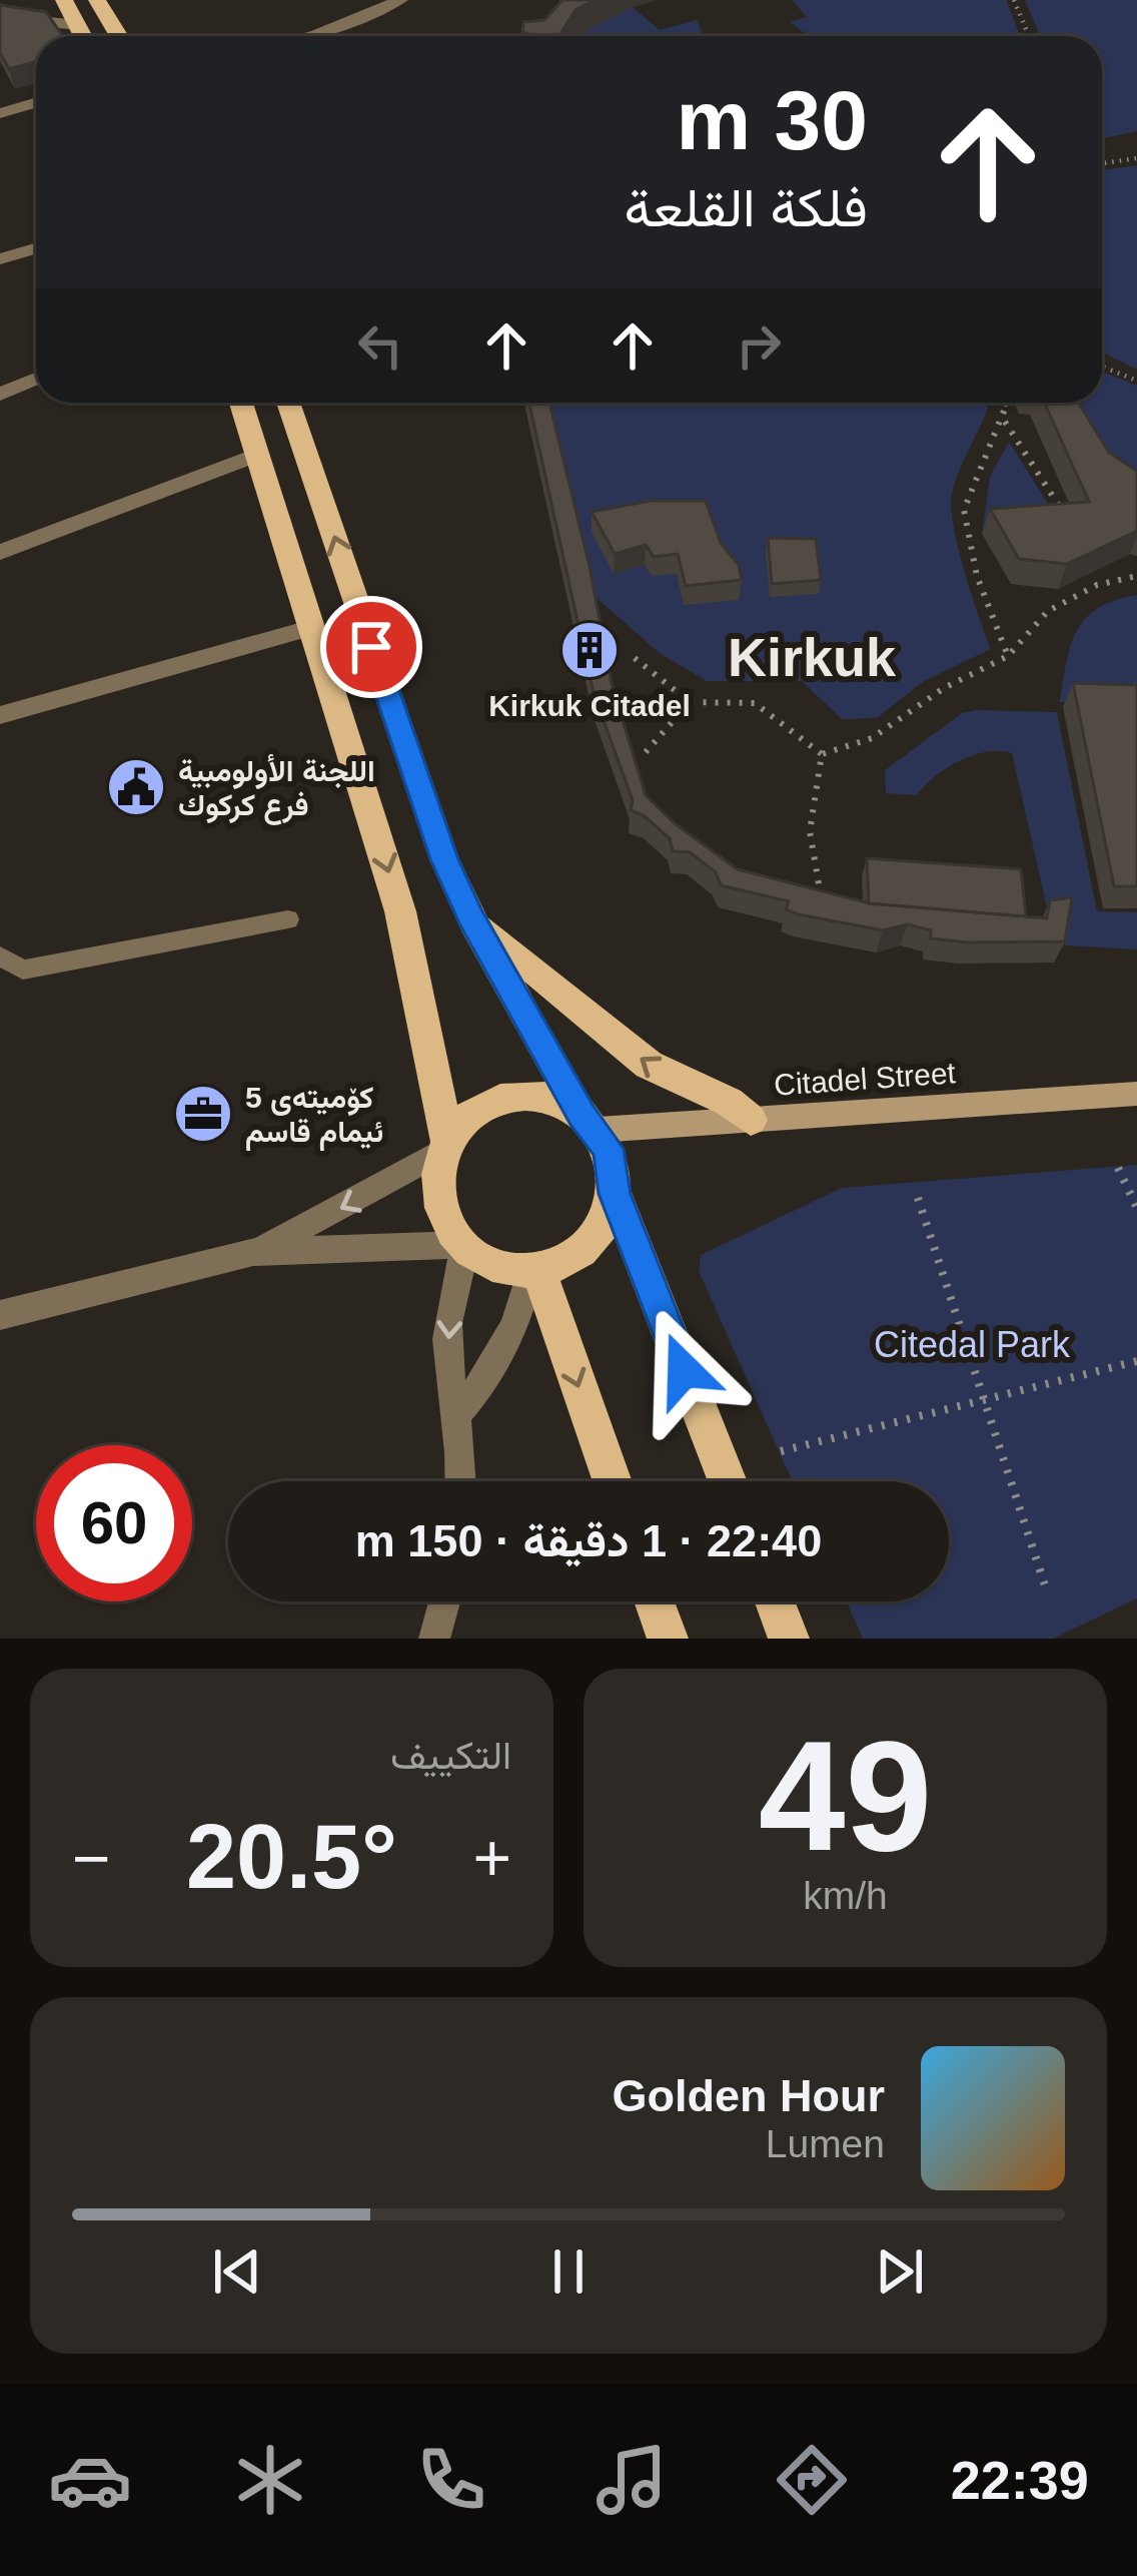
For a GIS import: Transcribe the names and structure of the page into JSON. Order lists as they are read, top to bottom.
{
  "streets": {
    "street": ["Citadel Street"]
  },
  "districts": ["Kirkuk"],
  "parks": ["Citedal Park"],
  "places": {
    "building": ["Kirkuk Citadel"],
    "public building": ["اللجنة الأولومبية فرع كركوك"],
    "office": ["کۆمیتەی 5 ئیمام قاسم"]
  },
  "page": {
    "turn": ["30 m", "فلكة القلعة"],
    "limit": "60",
    "trip": "22:40 · 1 دقيقة · 150 m",
    "tile": [
      ["49", "km/h"],
      "التكييف"
    ],
    "heat": ["−", "20.5°", "+"],
    "song": ["Golden Hour", "Lumen"],
    "tabs": "22:39"
  }
}
